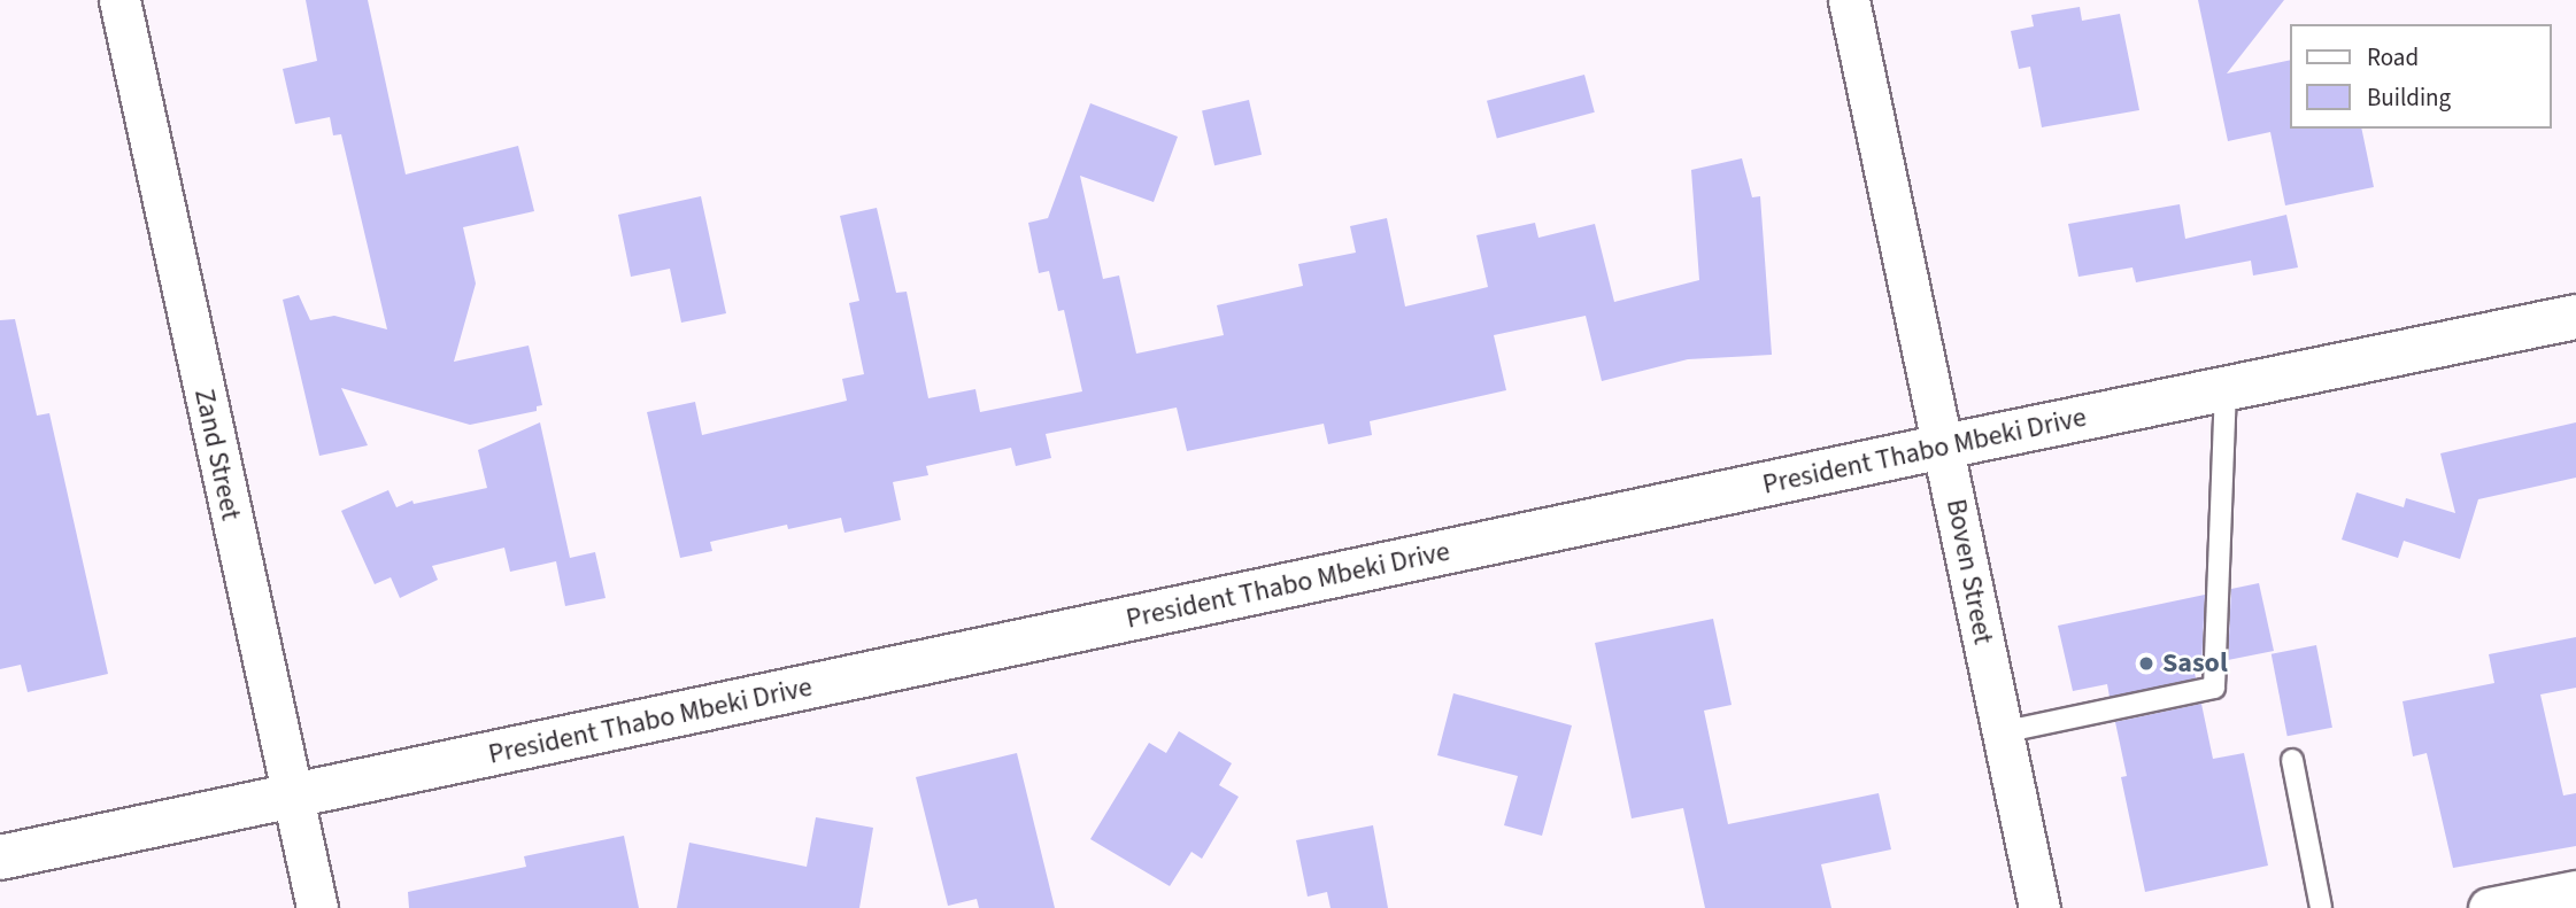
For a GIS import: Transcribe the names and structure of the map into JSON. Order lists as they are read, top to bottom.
{
  "streets": {
    "street": ["President Thabo Mbeki Drive", "Zand Street", "Boven Street"]
  },
  "crossings": [
    ["President Thabo Mbeki Drive", "Zand Street"],
    ["President Thabo Mbeki Drive", "Boven Street"]
  ],
  "places": ["Sasol"],
  "legend": ["Road", "Building"]
}
